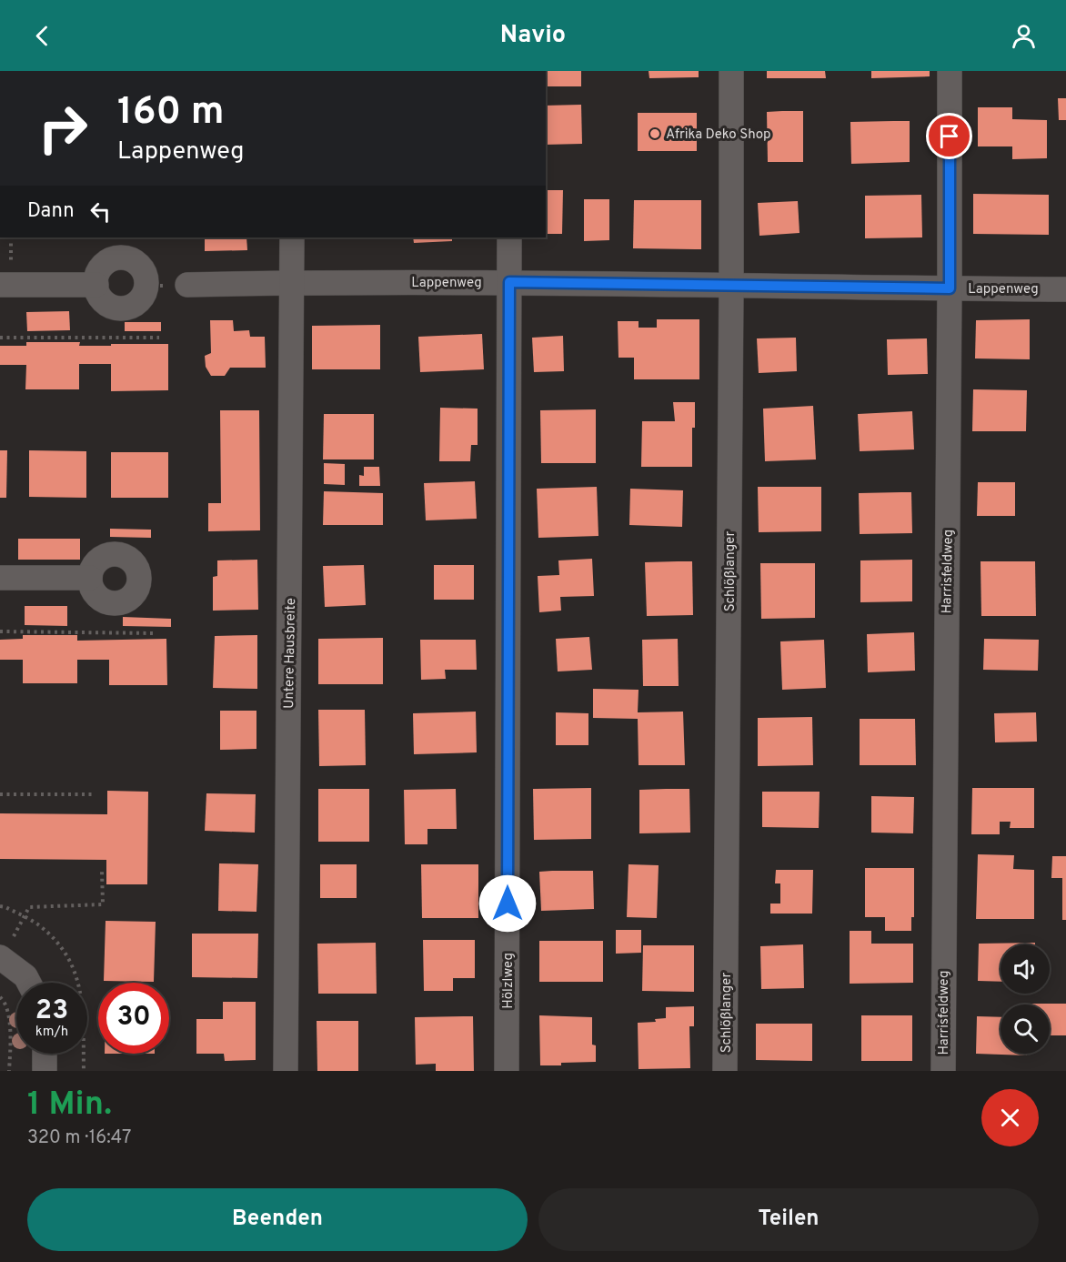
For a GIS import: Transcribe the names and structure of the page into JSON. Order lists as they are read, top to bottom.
{
  "streets": {
    "street": [
      "Lappenweg",
      "Schlößlanger",
      "Harrisfeldweg",
      "Untere Hausbreite",
      "Hölzlweg"
    ]
  },
  "crossings": [
    ["Lappenweg", "Schlößlanger"],
    ["Lappenweg", "Harrisfeldweg"],
    ["Lappenweg", "Untere Hausbreite"],
    ["Lappenweg", "Hölzlweg"]
  ],
  "places": ["Afrika Deko Shop"],
  "page": {
    "header": "Navio",
    "turn": ["160 m", "Lappenweg"],
    "then": "Dann",
    "speed": "23 km/h",
    "limit": "30",
    "heading": ["1 Min.", "320 m · 16:47"],
    "buttons": ["Beenden", "Teilen"]
  }
}
